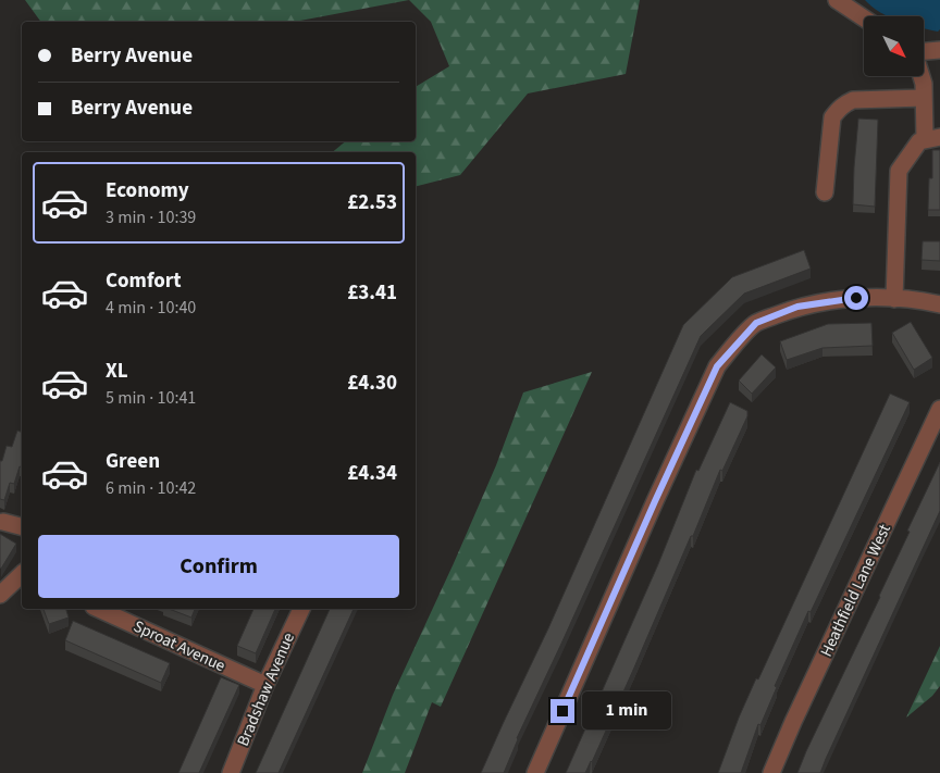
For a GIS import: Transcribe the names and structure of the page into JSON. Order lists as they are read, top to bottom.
{
  "streets": {
    "street": ["Heathfield Lane West", "Sproat Avenue", "Bradshaw Avenue"]
  },
  "crossings": [
    ["Sproat Avenue", "Bradshaw Avenue"]
  ],
  "north": "bottom right",
  "page": {
    "banner": ["Berry Avenue", "Berry Avenue"],
    "list": [
      {
        "name": "Economy",
        "note": "3 min · 10:39",
        "value": "£2.53"
      },
      {
        "name": "Comfort",
        "note": "4 min · 10:40",
        "value": "£3.41"
      },
      {
        "name": "XL",
        "note": "5 min · 10:41",
        "value": "£4.30"
      },
      {
        "name": "Green",
        "note": "6 min · 10:42",
        "value": "£4.34"
      }
    ],
    "buttons": "Confirm",
    "bubble": "1 min"
  }
}
